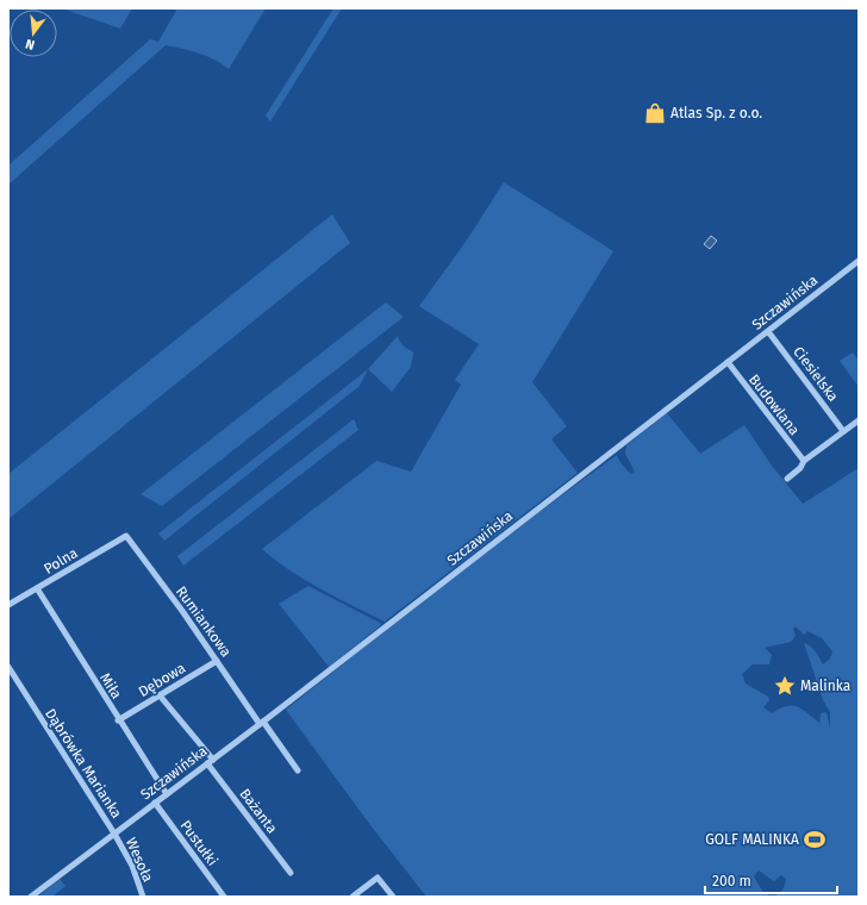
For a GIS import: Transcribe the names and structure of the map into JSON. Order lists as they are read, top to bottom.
{
  "streets": {
    "street": [
      "Szczawińska",
      "Ciesielska",
      "Budowlana",
      "Polna",
      "Rumiankowa",
      "Dębowa",
      "Miła",
      "Dąbrówka Marianka",
      "Bażanta",
      "Pustułki",
      "Wesoła"
    ]
  },
  "crossings": [
    ["Szczawińska", "Ciesielska"],
    ["Szczawińska", "Budowlana"],
    ["Szczawińska", "Rumiankowa"],
    ["Szczawińska", "Miła"],
    ["Szczawińska", "Dąbrówka Marianka"],
    ["Szczawińska", "Bażanta"],
    ["Szczawińska", "Pustułki"],
    ["Szczawińska", "Wesoła"],
    ["Polna", "Rumiankowa"],
    ["Polna", "Miła"],
    ["Rumiankowa", "Dębowa"],
    ["Dębowa", "Miła"],
    ["Dębowa", "Bażanta"],
    ["Dąbrówka Marianka", "Wesoła"]
  ],
  "places": {
    "shop": ["Atlas Sp. z o.o."],
    "place": ["Malinka"],
    "sports": ["GOLF MALINKA"]
  },
  "scale_bar": "200 m",
  "north": "bottom"
}
